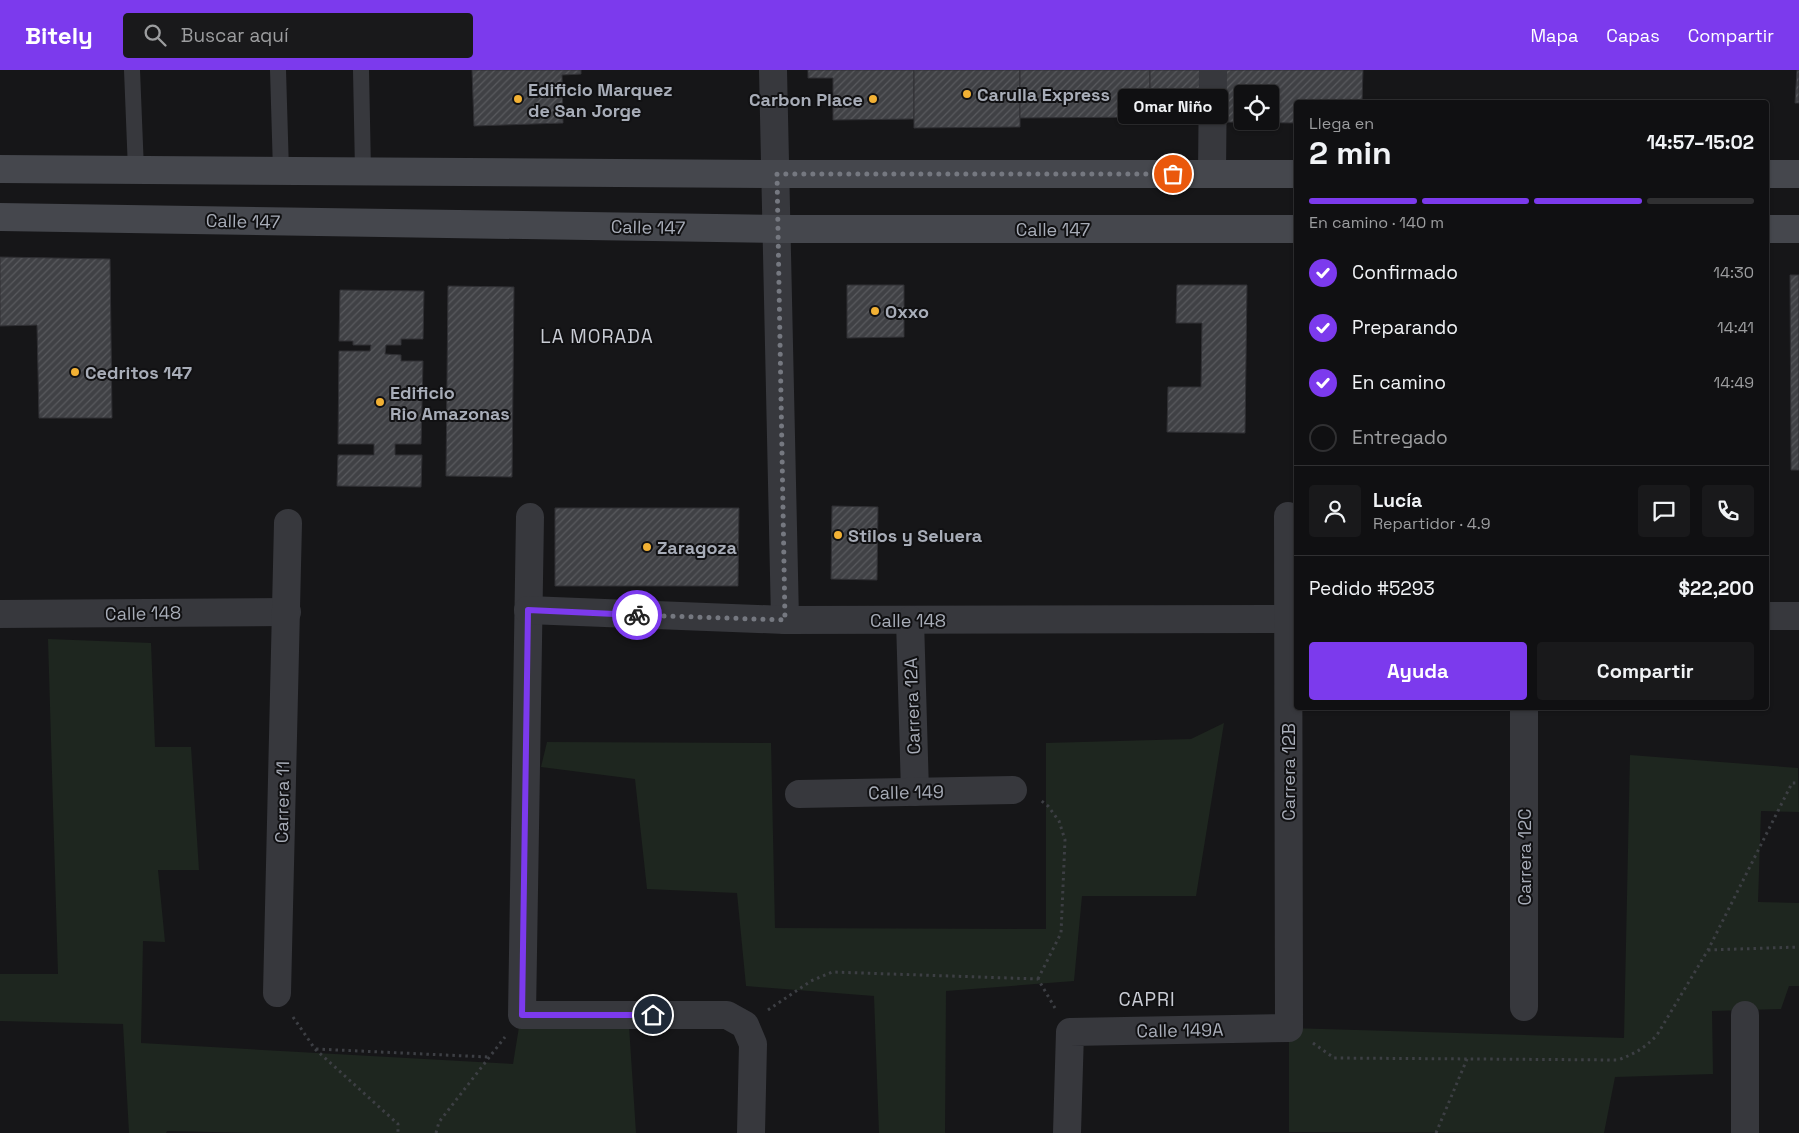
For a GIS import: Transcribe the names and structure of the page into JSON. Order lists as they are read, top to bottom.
{
  "streets": {
    "main road": ["Calle 147"],
    "street": [
      "Calle 148",
      "Carrera 12A",
      "Carrera 12B",
      "Calle 149",
      "Carrera 11",
      "Carrera 12C",
      "Calle 149A"
    ]
  },
  "crossings": [
    ["Calle 148", "Carrera 12A"],
    ["Calle 148", "Carrera 12B"],
    ["Calle 148", "Carrera 11"],
    ["Carrera 12A", "Calle 149"],
    ["Carrera 12B", "Calle 149A"]
  ],
  "districts": ["LA MORADA", "CAPRI"],
  "places": [
    "Carulla Express",
    "Edificio Marquez de San Jorge",
    "Carbon Place",
    "Omar Niño",
    "Oxxo",
    "Cedritos 147",
    "Edificio Rio Amazonas",
    "Stilos y Seluera",
    "Zaragoza"
  ],
  "page": {
    "header": "Bitely",
    "search": "Buscar aquí",
    "nav": ["Mapa", "Capas", "Compartir"],
    "bubble": "Omar Niño",
    "heading": ["2 min", "Llega en", "14:57–15:02"],
    "panel": [
      "Lucía",
      "Repartidor · 4.9",
      "Pedido #5293",
      "$22,200"
    ],
    "bar": "En camino · 140 m",
    "list": [
      ["Confirmado", "14:30"],
      ["Preparando", "14:41"],
      ["En camino", "14:49"],
      "Entregado"
    ],
    "buttons": ["Ayuda", "Compartir"]
  }
}
